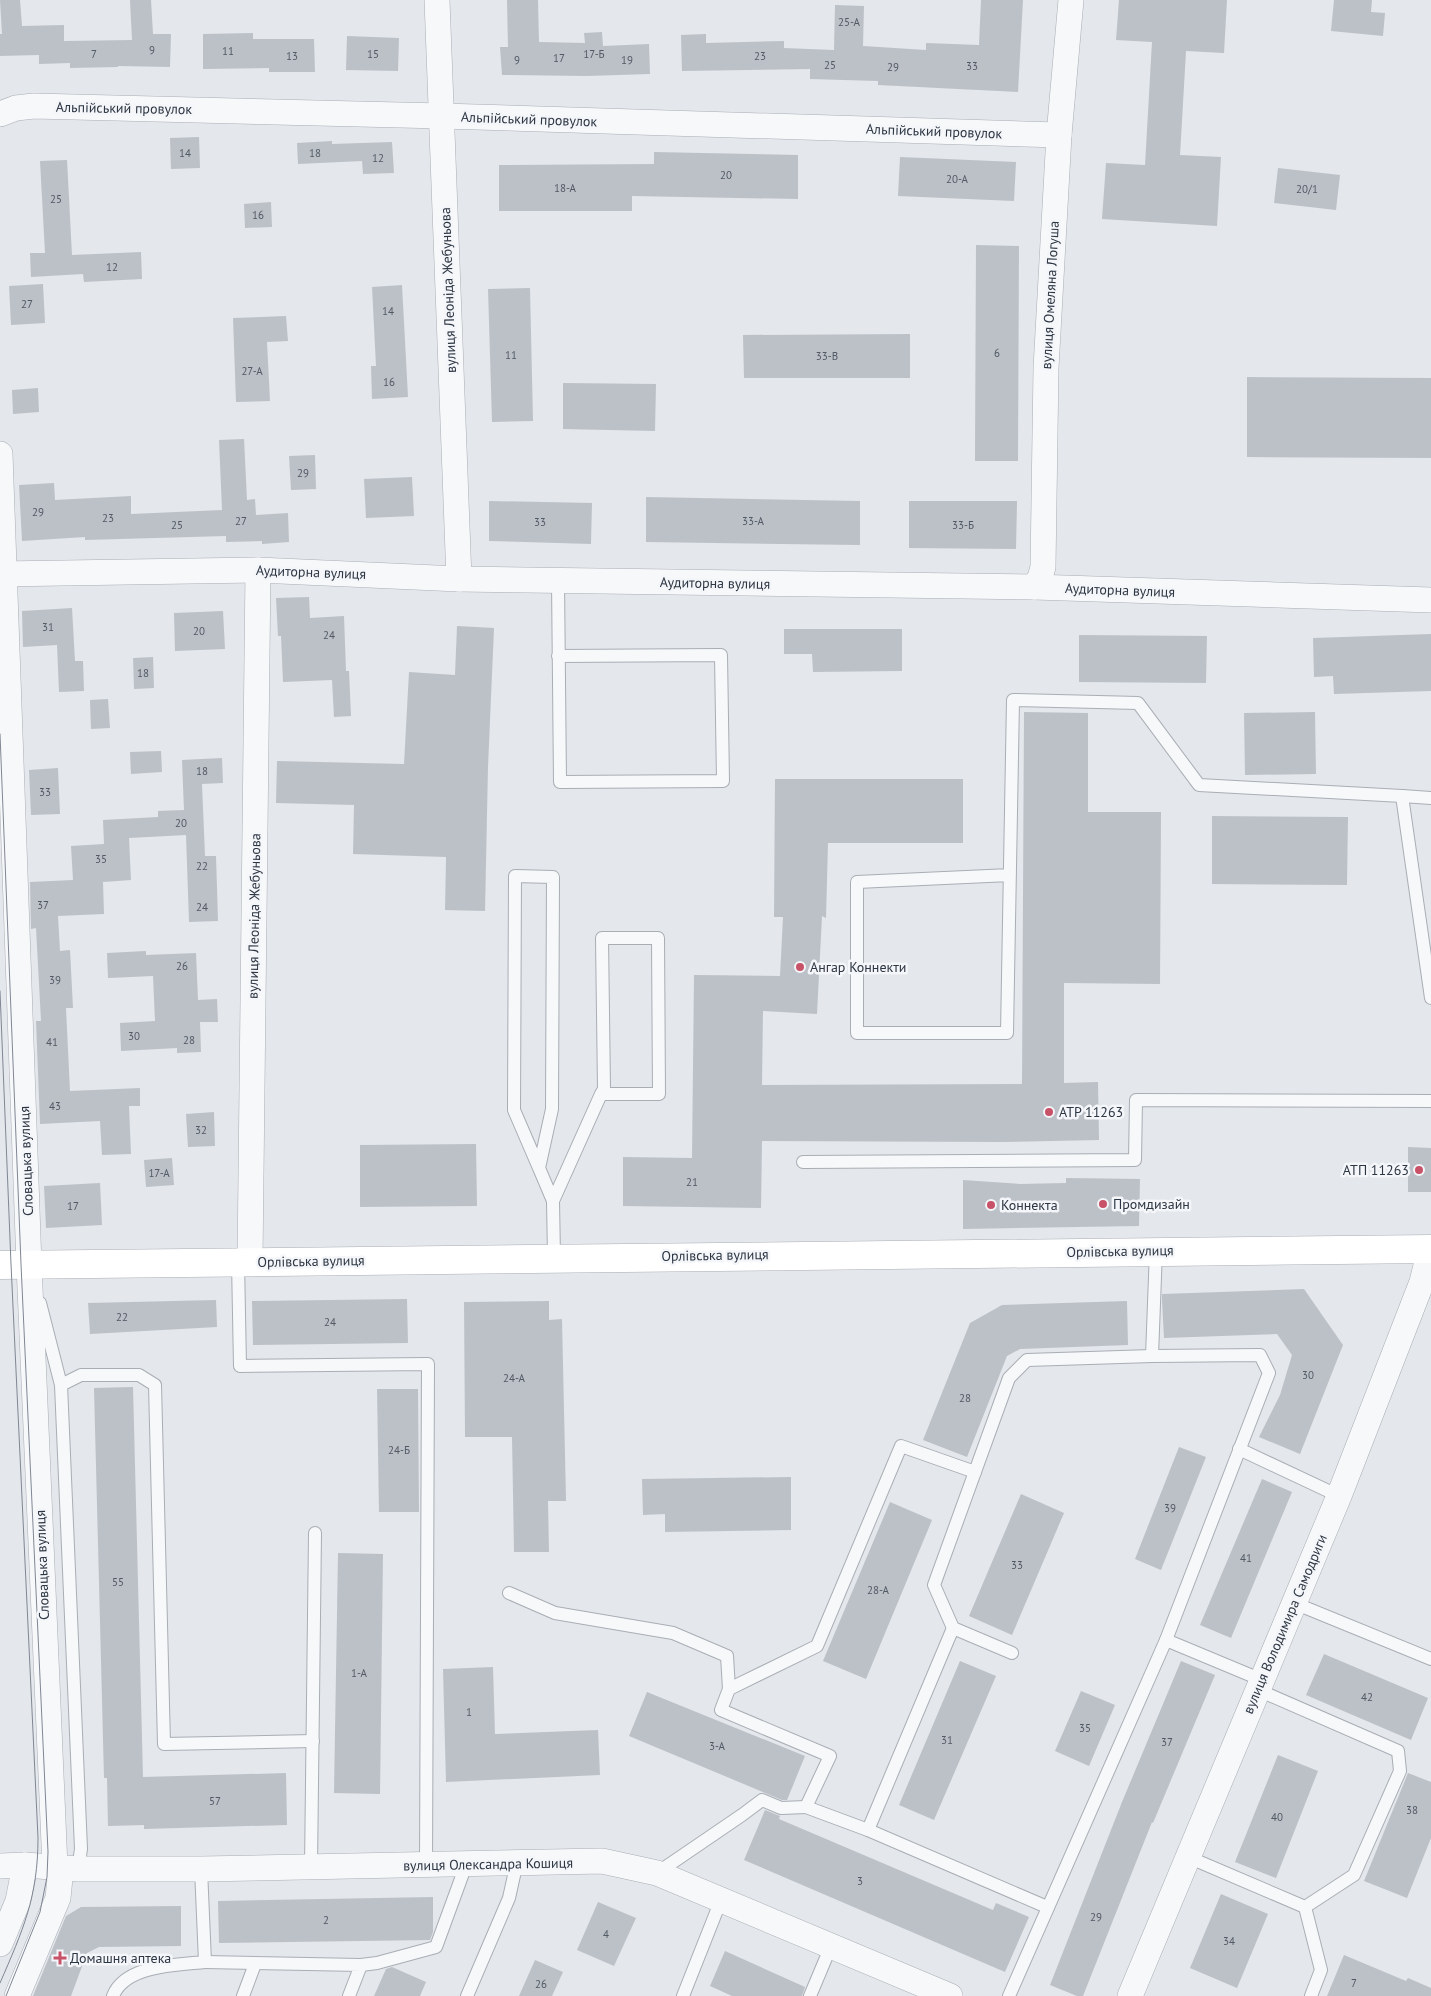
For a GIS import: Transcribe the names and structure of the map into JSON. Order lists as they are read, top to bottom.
{
  "streets": {
    "street": [
      "Альпійський провулок",
      "вулиця Леоніда Жебуньова",
      "вулиця Омеляна Логуша",
      "Аудиторна вулиця",
      "Словацька вулиця",
      "Орлівська вулиця",
      "вулиця Володимира Самодриги",
      "вулиця Олександра Кошиця"
    ]
  },
  "crossings": [
    ["Альпійський провулок", "вулиця Леоніда Жебуньова"],
    ["Альпійський провулок", "вулиця Омеляна Логуша"],
    ["вулиця Леоніда Жебуньова", "Аудиторна вулиця"],
    ["вулиця Леоніда Жебуньова", "Орлівська вулиця"],
    ["вулиця Омеляна Логуша", "Аудиторна вулиця"],
    ["Аудиторна вулиця", "Словацька вулиця"],
    ["Словацька вулиця", "Орлівська вулиця"],
    ["Словацька вулиця", "вулиця Олександра Кошиця"],
    ["Орлівська вулиця", "вулиця Володимира Самодриги"]
  ],
  "places": {
    "other": [
      "Ангар Коннекти",
      "ATP 11263",
      "АТП 11263",
      "Промдизайн",
      "Коннекта"
    ],
    "health": ["Домашня аптека"]
  },
  "house_numbers": [
    "25-А",
    "9",
    "11",
    "7",
    "15",
    "17-Б",
    "13",
    "23",
    "17",
    "9",
    "19",
    "25",
    "33",
    "29",
    "14",
    "18",
    "12",
    "20",
    "20-А",
    "18-А",
    "20/1",
    "25",
    "16",
    "12",
    "27",
    "14",
    "6",
    "11",
    "33-В",
    "27-А",
    "16",
    "29",
    "29",
    "23",
    "27",
    "33-А",
    "33",
    "25",
    "33-Б",
    "31",
    "20",
    "24",
    "18",
    "18",
    "33",
    "20",
    "35",
    "22",
    "37",
    "24",
    "26",
    "39",
    "30",
    "28",
    "41",
    "43",
    "32",
    "17-А",
    "21",
    "17",
    "22",
    "24",
    "30",
    "24-А",
    "28",
    "24-Б",
    "39",
    "41",
    "33",
    "55",
    "28-А",
    "1-А",
    "42",
    "1",
    "35",
    "31",
    "37",
    "3-А",
    "57",
    "38",
    "40",
    "3",
    "29",
    "2",
    "4",
    "34",
    "7",
    "26"
  ]
}
